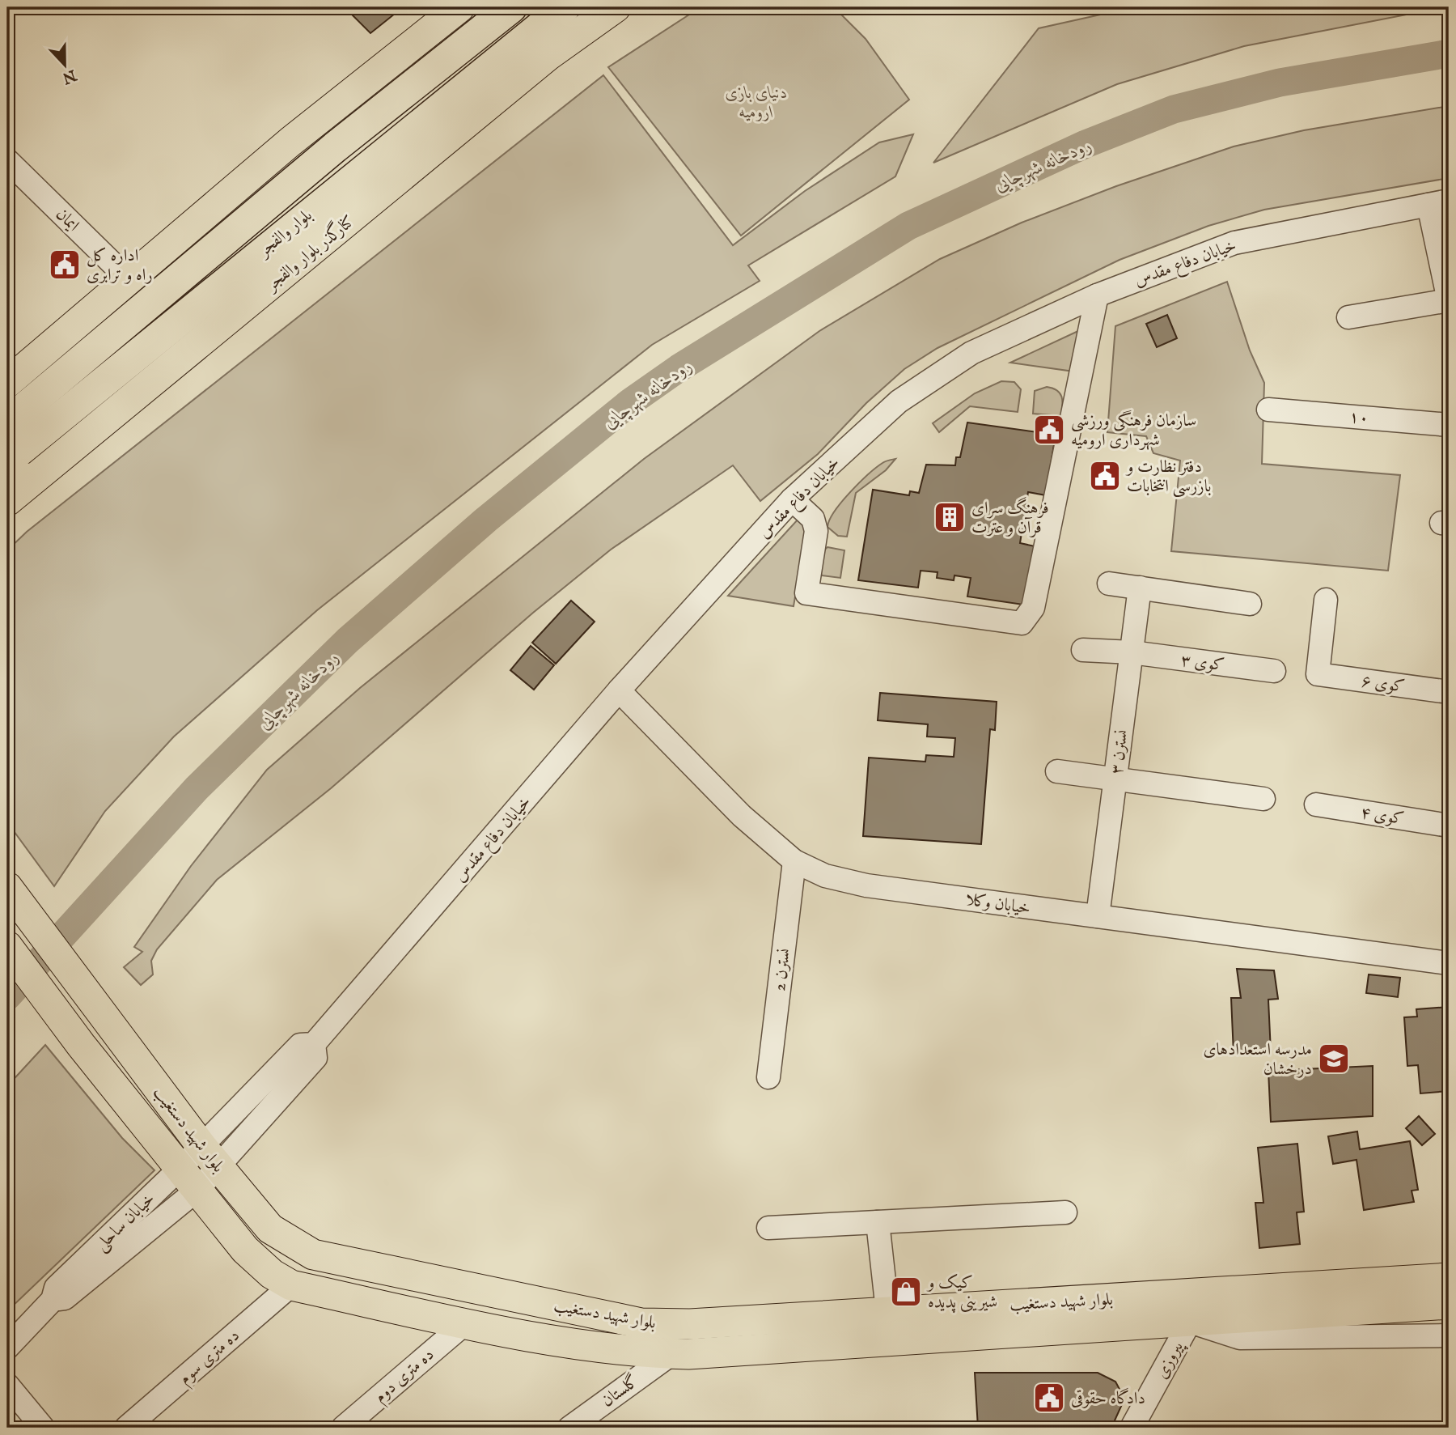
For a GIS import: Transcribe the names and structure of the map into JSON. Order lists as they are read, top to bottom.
{
  "streets": {
    "highway": ["بلوار والفجر"],
    "main road": ["کنارگذر بلوار والفجر", "بلوار شهید دستغیب"],
    "street": [
      "ایمان",
      "خیابان دفاع مقدس",
      "۱۰",
      "کوی ۳",
      "کوی ۶",
      "نسترن ۳",
      "کوی ۴",
      "خیابان وکلا",
      "نسترن 2",
      "خیابان ساحلی",
      "ده متری سوم",
      "پیروزی",
      "ده متری دوم",
      "گلستان"
    ]
  },
  "crossings": [
    ["خیابان دفاع مقدس", "خیابان وکلا"],
    ["خیابان دفاع مقدس", "بلوار شهید دستغیب"],
    ["خیابان دفاع مقدس", "خیابان ساحلی"],
    ["کوی ۳", "نسترن ۳"],
    ["نسترن ۳", "خیابان وکلا"],
    ["خیابان وکلا", "نسترن 2"],
    ["بلوار شهید دستغیب", "خیابان ساحلی"],
    ["بلوار شهید دستغیب", "ده متری سوم"],
    ["بلوار شهید دستغیب", "پیروزی"],
    ["بلوار شهید دستغیب", "ده متری دوم"],
    ["بلوار شهید دستغیب", "گلستان"]
  ],
  "water": ["رودخانه شهرچایی"],
  "parks": ["دنیای بازی ارومیه"],
  "places": {
    "public building": [
      "اداره کل راه و ترابری",
      "سازمان فرهنگی ورزشی شهرداری ارومیه",
      "دفتر نظارت و بازرسی انتخابات",
      "دادگاه حقوقی"
    ],
    "building": ["فرهنگ سرای قرآن و عترت"],
    "school or university": ["مدرسه استعدادهای درخشان"],
    "shop": ["کیک و شیرینی پدیده"]
  },
  "north": "bottom"
}
